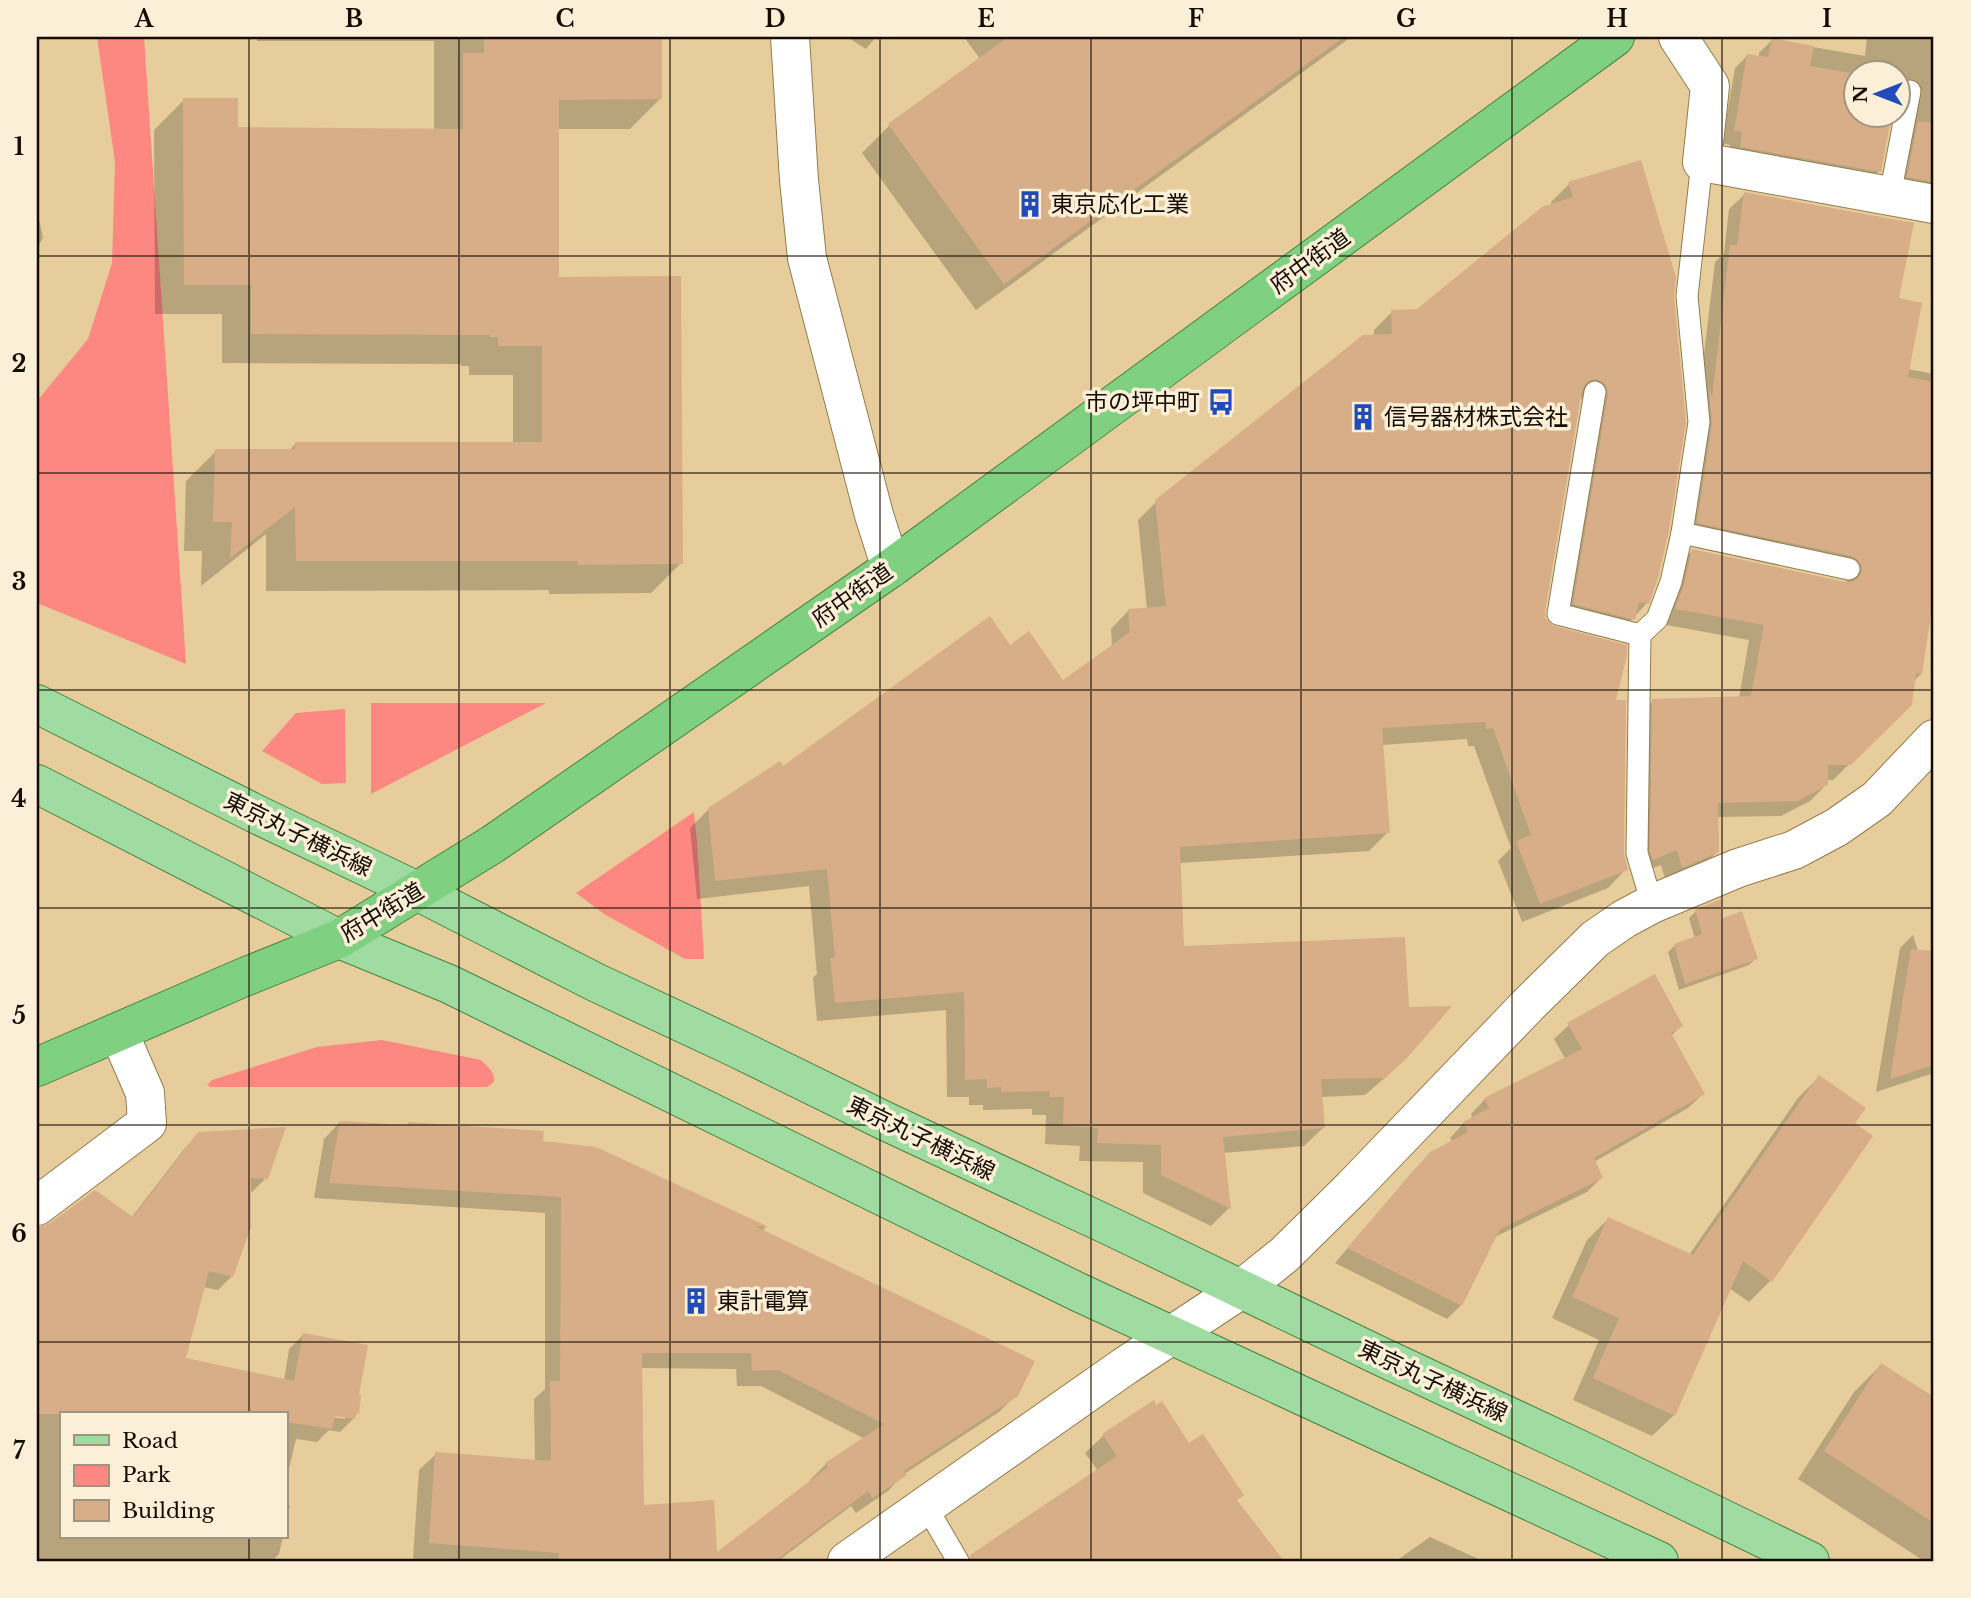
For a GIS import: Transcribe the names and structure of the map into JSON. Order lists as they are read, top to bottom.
{
  "streets": {
    "highway": ["府中街道"],
    "main road": ["東京丸子横浜線"]
  },
  "crossings": [
    ["府中街道", "東京丸子横浜線"]
  ],
  "places": {
    "building": ["東京応化工業", "信号器材株式会社", "東計電算"],
    "bus stop": ["市の坪中町"]
  },
  "legend": ["Road", "Park", "Building"],
  "north": "left",
  "grid": {
    "columns": [
      "A",
      "B",
      "C",
      "D",
      "E",
      "F",
      "G",
      "H",
      "I"
    ],
    "rows": [
      "1",
      "2",
      "3",
      "4",
      "5",
      "6",
      "7"
    ]
  }
}
